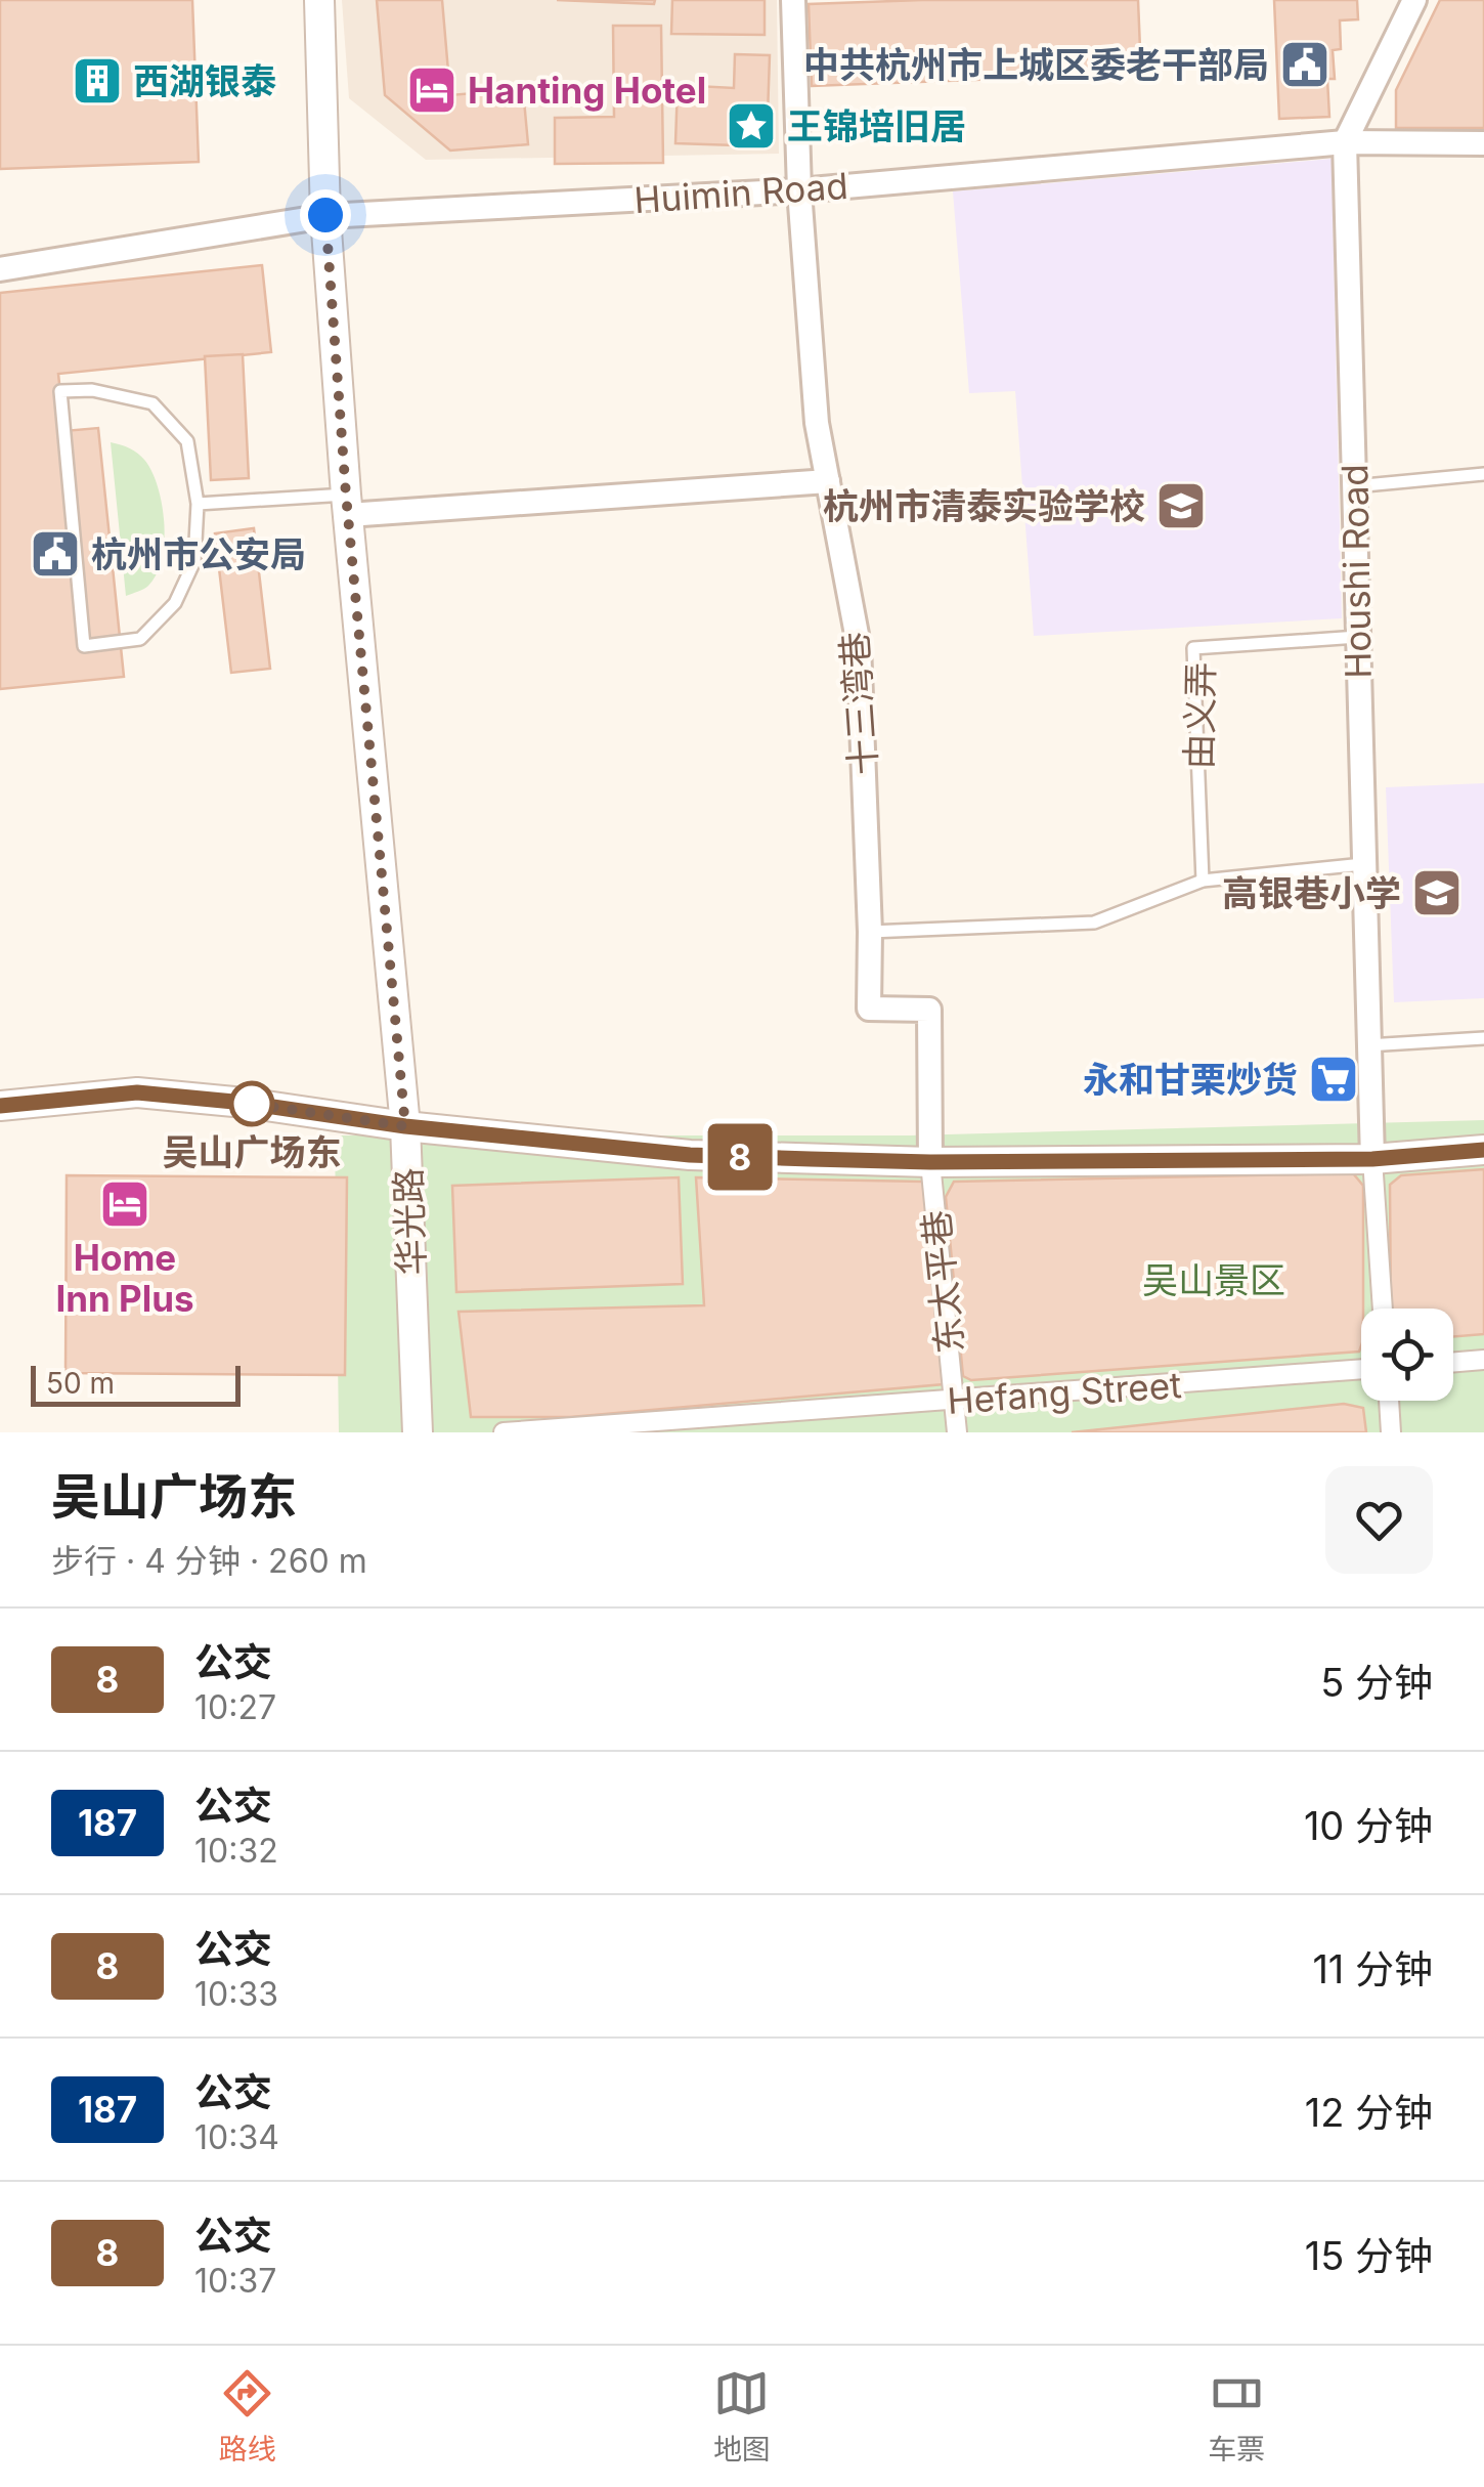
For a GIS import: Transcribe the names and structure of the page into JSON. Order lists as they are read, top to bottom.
{
  "streets": {
    "street": [
      "Huimin Road",
      "Houshi Road",
      "十三湾巷",
      "华光路",
      "东太平巷",
      "Hefang Street"
    ],
    "lane": ["由义弄"]
  },
  "crossings": [
    ["Huimin Road", "Houshi Road"],
    ["Huimin Road", "十三湾巷"],
    ["Huimin Road", "华光路"],
    ["Houshi Road", "由义弄"],
    ["十三湾巷", "东太平巷"],
    ["东太平巷", "Hefang Street"]
  ],
  "parks": ["吴山景区"],
  "places": {
    "public building": ["中共杭州市上城区委老干部局", "杭州市公安局"],
    "building": ["西湖银泰"],
    "hotel": ["Hanting Hotel", "Home Inn Plus"],
    "place": ["王锦培旧居"],
    "school or university": ["杭州市清泰实验学校", "高银巷小学"],
    "supermarket": ["永和甘栗炒货"],
    "other": ["吴山广场东"]
  },
  "lines": ["bus line 8"],
  "scale_bar": "50 m",
  "page": {
    "on_map": "8",
    "scale": "50 m",
    "heading": ["吴山广场东", "步行 · 4 分钟 · 260 m"],
    "list": [
      {
        "mark": "8",
        "name": "公交",
        "note": "10:27",
        "value": "5 分钟"
      },
      {
        "mark": "187",
        "name": "公交",
        "note": "10:32",
        "value": "10 分钟"
      },
      {
        "mark": "8",
        "name": "公交",
        "note": "10:33",
        "value": "11 分钟"
      },
      {
        "mark": "187",
        "name": "公交",
        "note": "10:34",
        "value": "12 分钟"
      },
      {
        "mark": "8",
        "name": "公交",
        "note": "10:37",
        "value": "15 分钟"
      }
    ],
    "tabs": ["路线", "地图", "车票"]
  }
}
